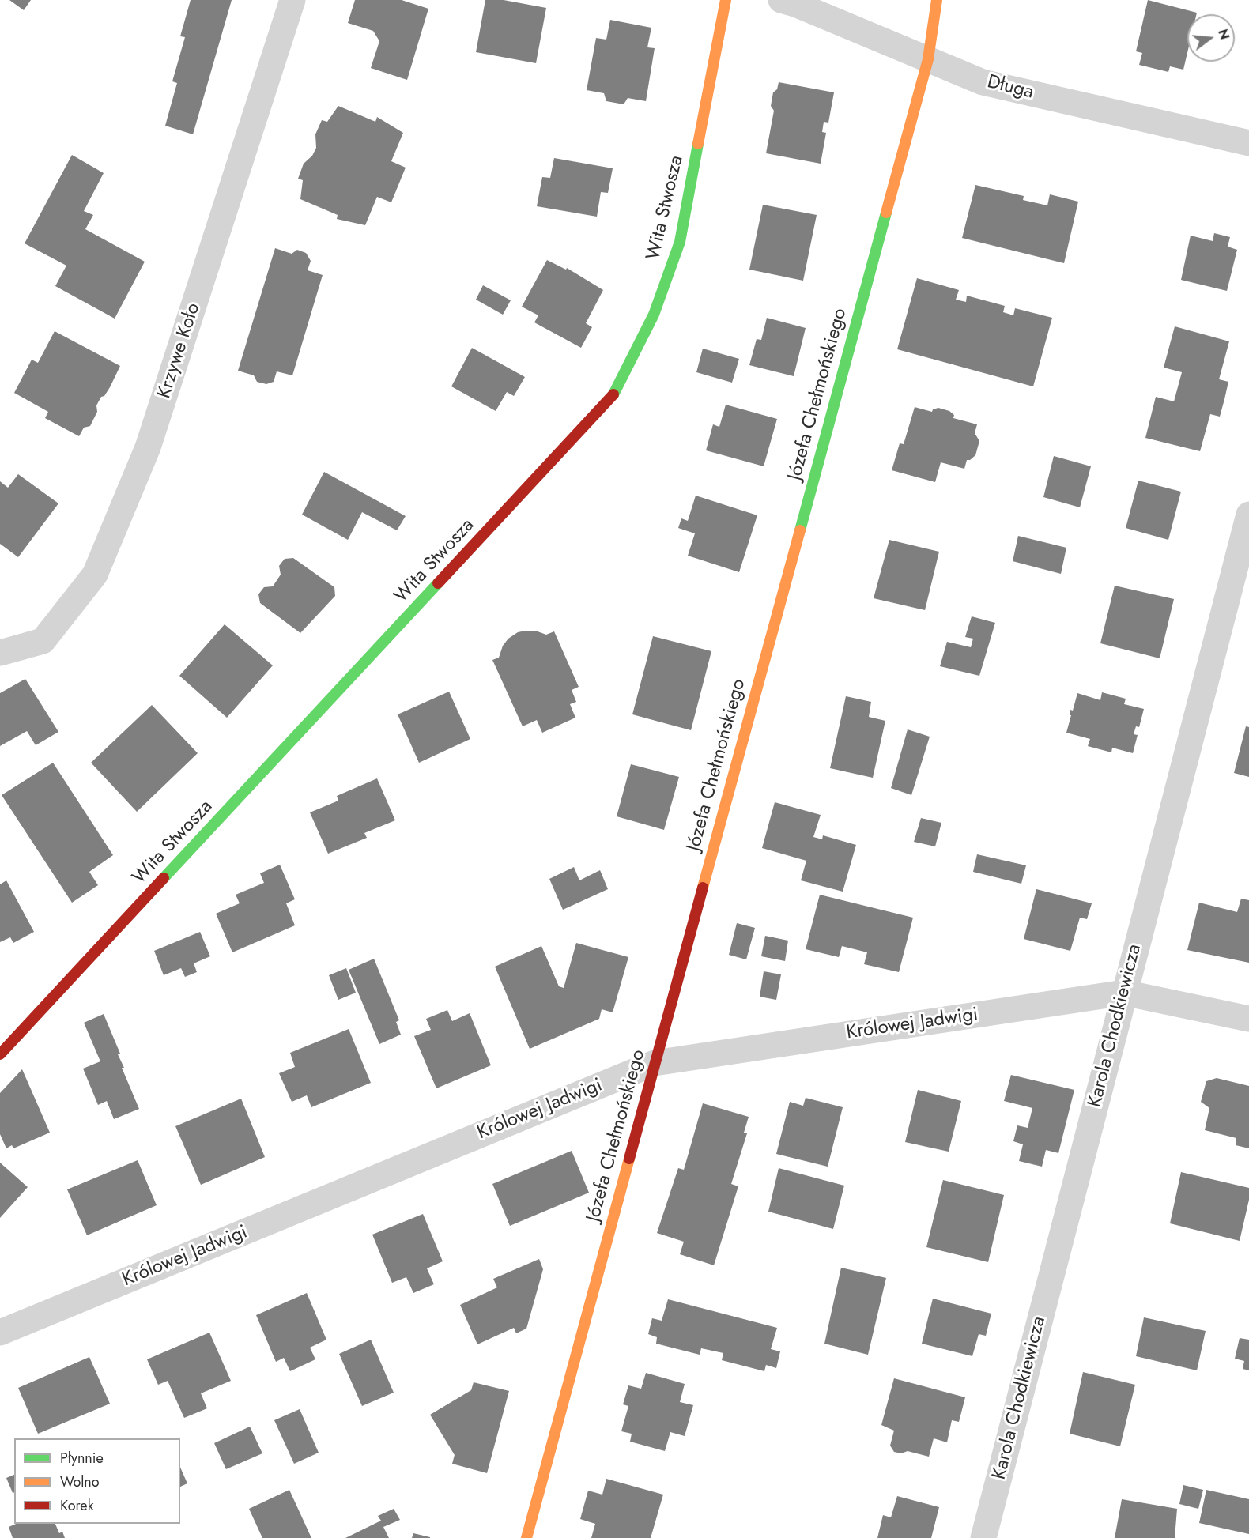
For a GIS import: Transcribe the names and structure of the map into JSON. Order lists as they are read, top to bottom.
{
  "streets": {
    "street": [
      "Długa",
      "Wita Stwosza",
      "Krzywe Koło",
      "Józefa Chełmońskiego",
      "Królowej Jadwigi",
      "Karola Chodkiewicza"
    ]
  },
  "crossings": [
    ["Długa", "Józefa Chełmońskiego"],
    ["Józefa Chełmońskiego", "Królowej Jadwigi"],
    ["Królowej Jadwigi", "Karola Chodkiewicza"]
  ],
  "legend": ["Płynnie", "Wolno", "Korek"],
  "north": "right"
}
